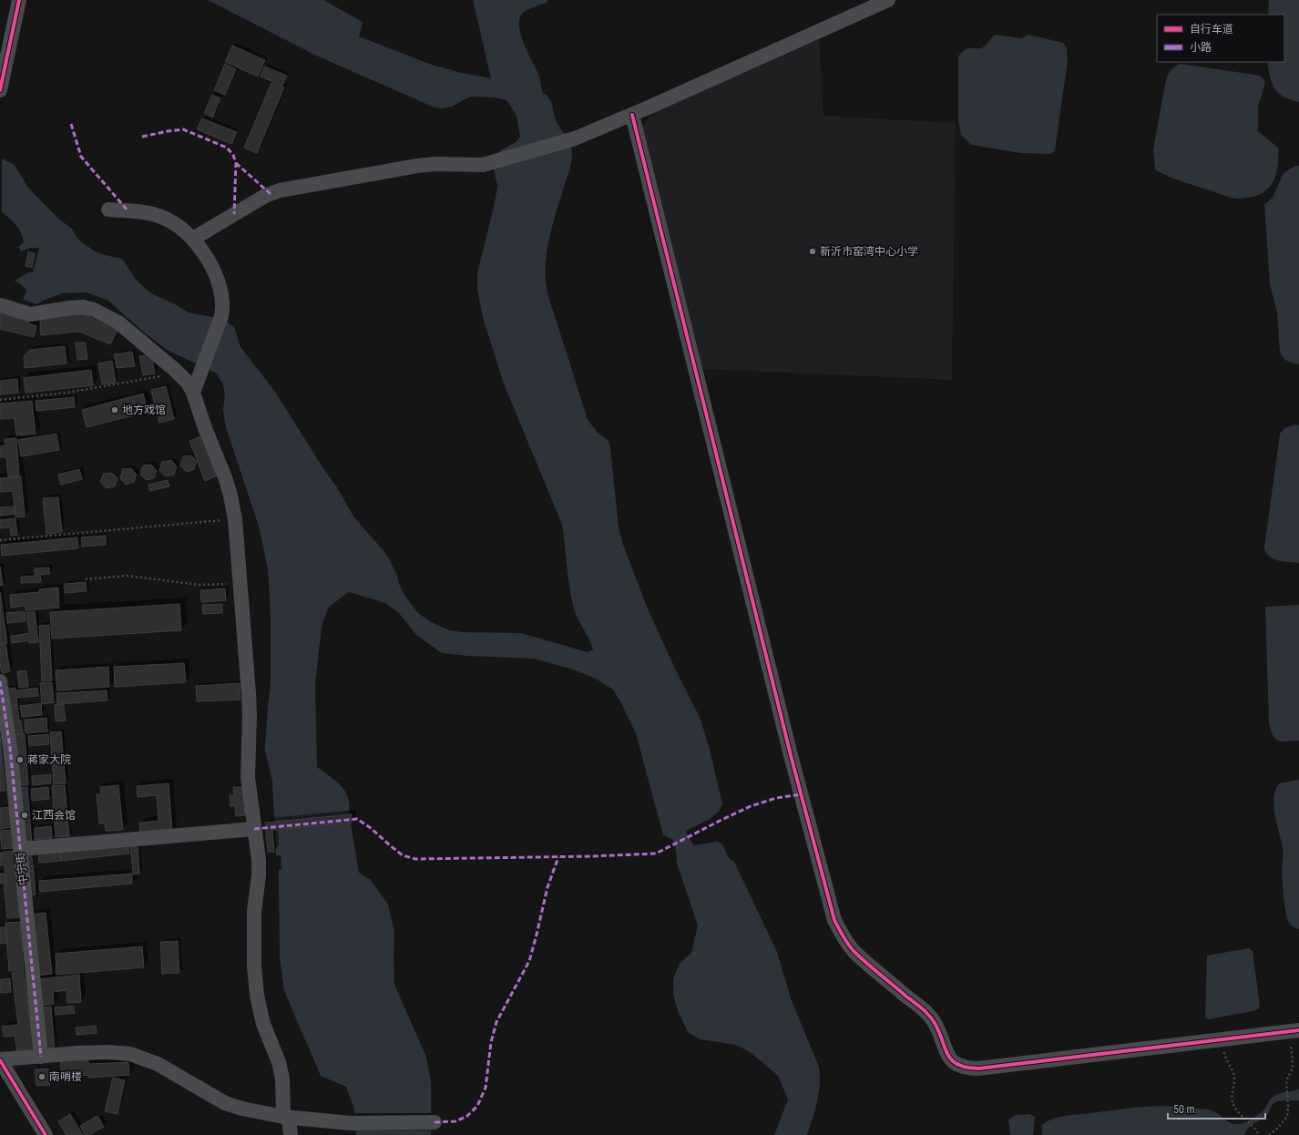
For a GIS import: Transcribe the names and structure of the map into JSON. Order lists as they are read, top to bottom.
{
  "streets": {
    "street": ["中宁街"]
  },
  "places": [
    "新沂市窑湾中心小学",
    "地方戏馆",
    "蒋家大院",
    "江西会馆",
    "南哨楼"
  ],
  "legend": ["自行车道", "小路"],
  "scale_bar": "50 m"
}
